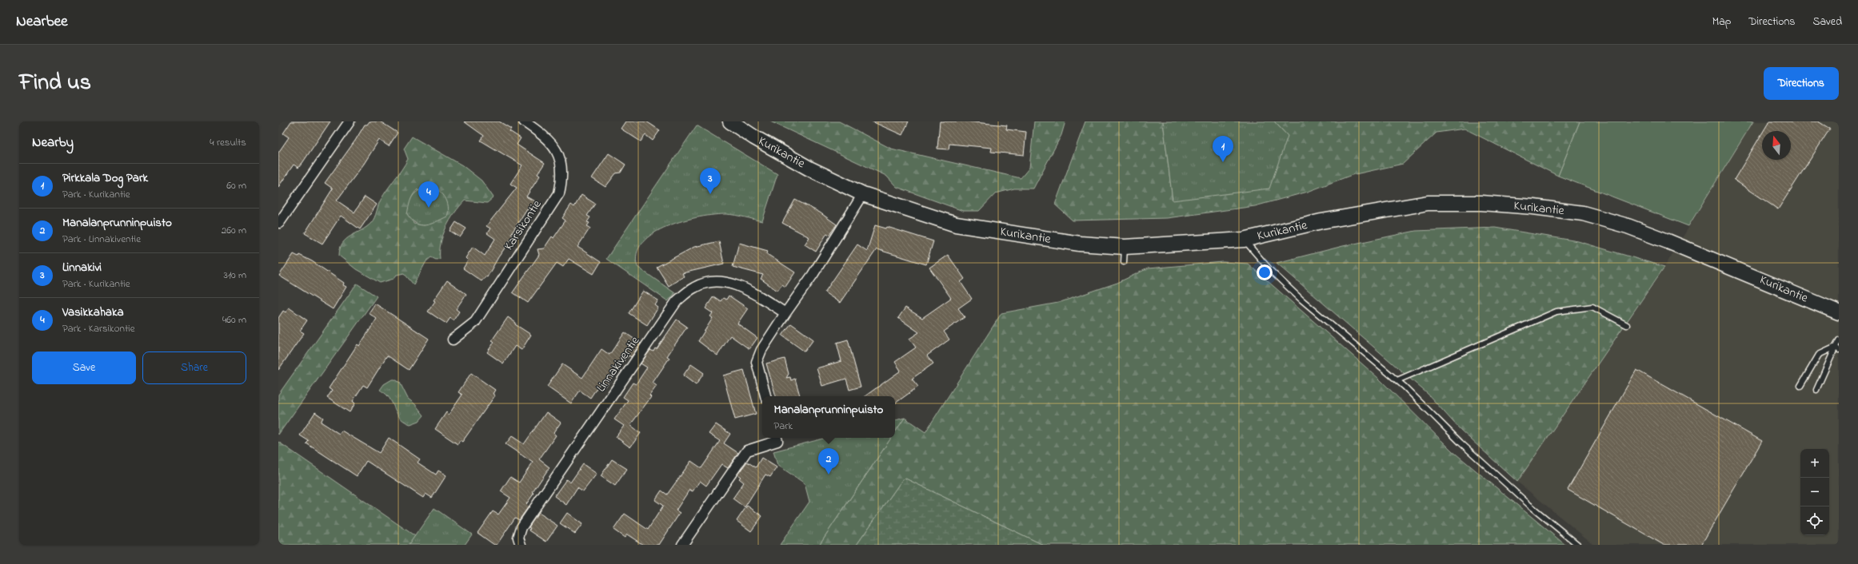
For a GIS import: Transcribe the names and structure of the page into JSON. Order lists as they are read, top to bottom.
{
  "streets": {
    "main road": ["Kurikantie"],
    "street": ["Karsikontie", "Linnakiventie"]
  },
  "north": "top",
  "page": {
    "header": "Nearbee",
    "nav": ["Map", "Directions", "Saved"],
    "title": "Find us",
    "buttons": [
      "Directions",
      ["Save", "Share"]
    ],
    "heading": ["Nearby", "4 results"],
    "pins": [
      "1",
      "3",
      "4",
      "2"
    ],
    "list": [
      {
        "mark": "1",
        "name": "Pirkkala Dog Park",
        "note": "Park · Kurikantie",
        "value": "60 m"
      },
      {
        "mark": "2",
        "name": "Manalanprunninpuisto",
        "note": "Park · Linnakiventie",
        "value": "260 m"
      },
      {
        "mark": "3",
        "name": "Linnakivi",
        "note": "Park · Kurikantie",
        "value": "310 m"
      },
      {
        "mark": "4",
        "name": "Vasikkahaka",
        "note": "Park · Karsikontie",
        "value": "460 m"
      }
    ],
    "popup": ["Manalanprunninpuisto", "Park"],
    "map_buttons": ["+", "−"]
  }
}
